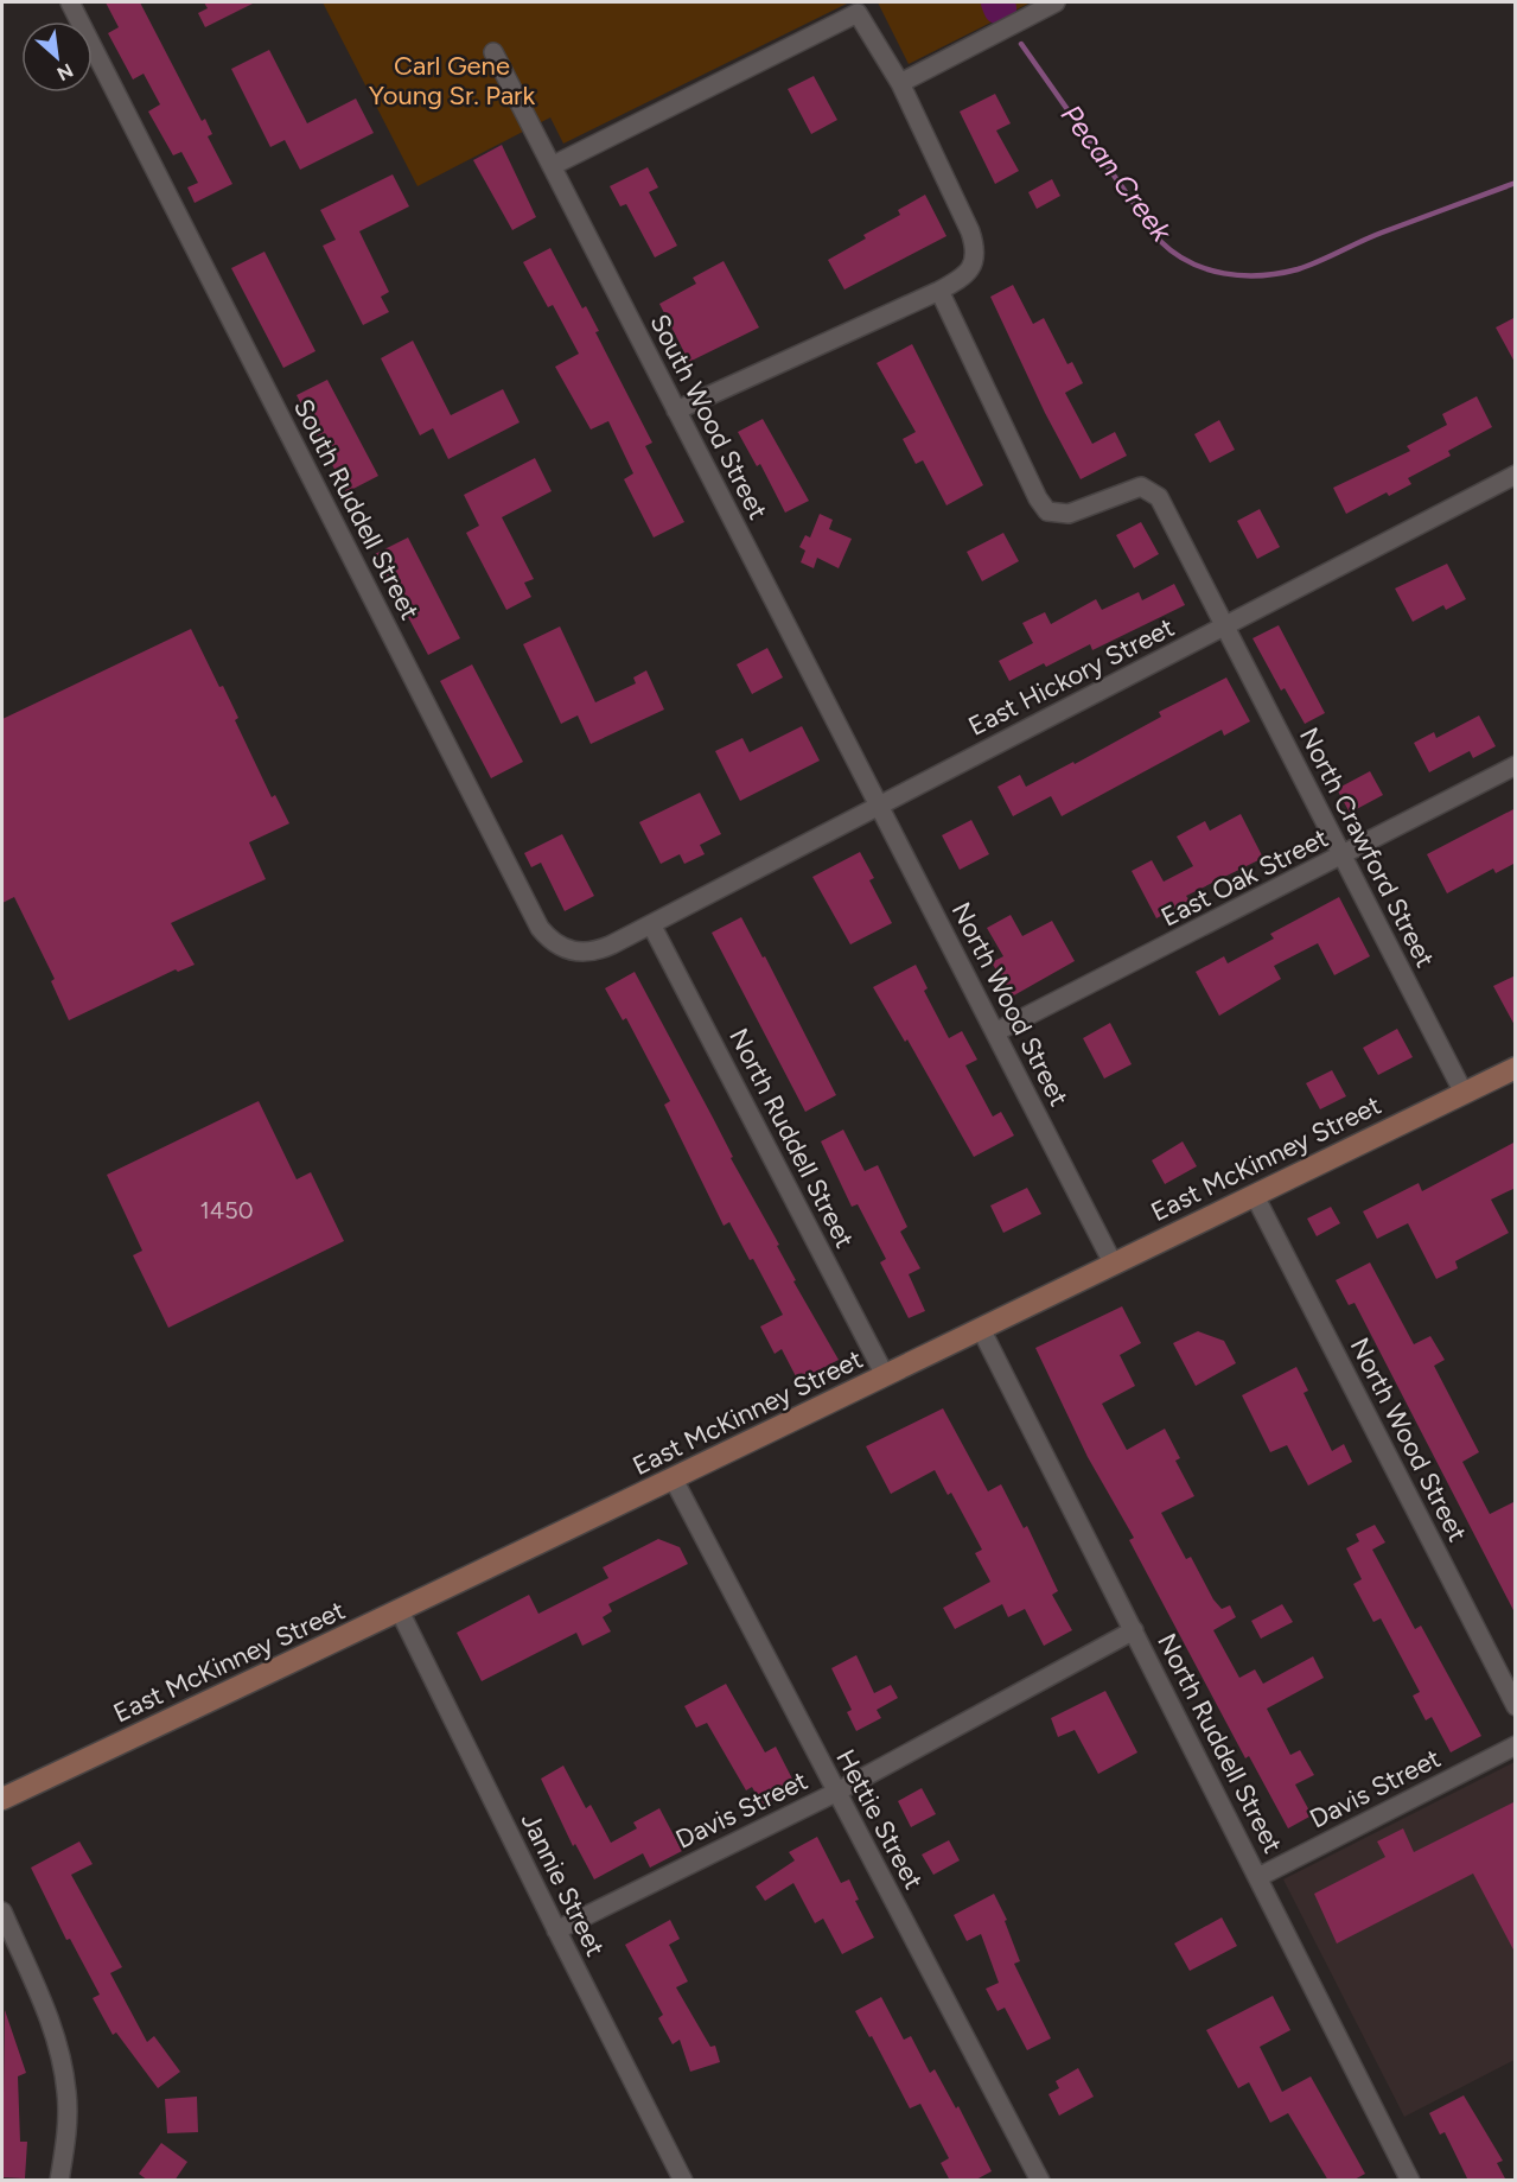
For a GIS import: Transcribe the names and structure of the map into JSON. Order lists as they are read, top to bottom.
{
  "streets": {
    "main road": ["East McKinney Street"],
    "street": [
      "South Wood Street",
      "South Ruddell Street",
      "East Hickory Street",
      "North Crawford Street",
      "East Oak Street",
      "North Wood Street",
      "North Ruddell Street",
      "Davis Street",
      "Hettie Street",
      "Jannie Street"
    ]
  },
  "crossings": [
    ["South Wood Street", "East Hickory Street"],
    ["South Wood Street", "North Wood Street"],
    ["South Ruddell Street", "East Hickory Street"],
    ["South Ruddell Street", "North Ruddell Street"],
    ["East Hickory Street", "North Crawford Street"],
    ["East Hickory Street", "North Wood Street"],
    ["East Hickory Street", "North Ruddell Street"],
    ["North Crawford Street", "East Oak Street"],
    ["North Crawford Street", "East McKinney Street"],
    ["East Oak Street", "North Wood Street"],
    ["North Wood Street", "East McKinney Street"],
    ["North Ruddell Street", "East McKinney Street"],
    ["North Ruddell Street", "Davis Street"],
    ["East McKinney Street", "Hettie Street"],
    ["East McKinney Street", "Jannie Street"],
    ["Davis Street", "Hettie Street"],
    ["Davis Street", "Jannie Street"]
  ],
  "water": ["Pecan Creek"],
  "parks": ["Carl Gene Young Sr. Park"],
  "house_numbers": ["1450"],
  "north": "bottom right"
}
